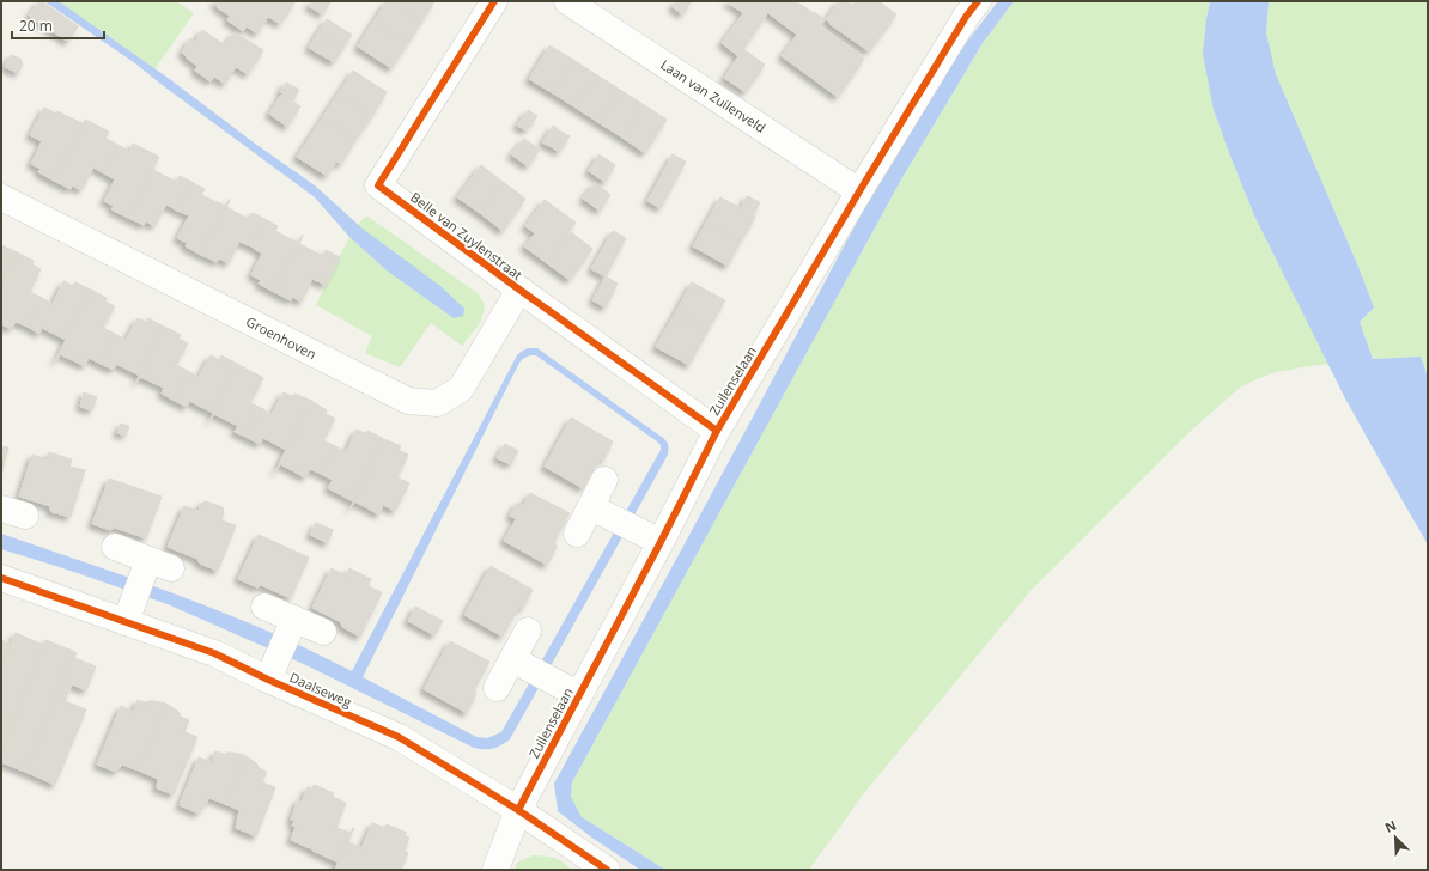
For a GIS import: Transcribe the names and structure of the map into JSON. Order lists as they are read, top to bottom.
{
  "streets": {
    "street": [
      "Laan van Zuilenveld",
      "Belle van Zuylenstraat",
      "Groenhoven",
      "Zuilenselaan",
      "Daalseweg"
    ]
  },
  "crossings": [
    ["Laan van Zuilenveld", "Zuilenselaan"],
    ["Belle van Zuylenstraat", "Groenhoven"],
    ["Belle van Zuylenstraat", "Zuilenselaan"],
    ["Zuilenselaan", "Daalseweg"]
  ],
  "scale_bar": "20 m",
  "north": "top left"
}
